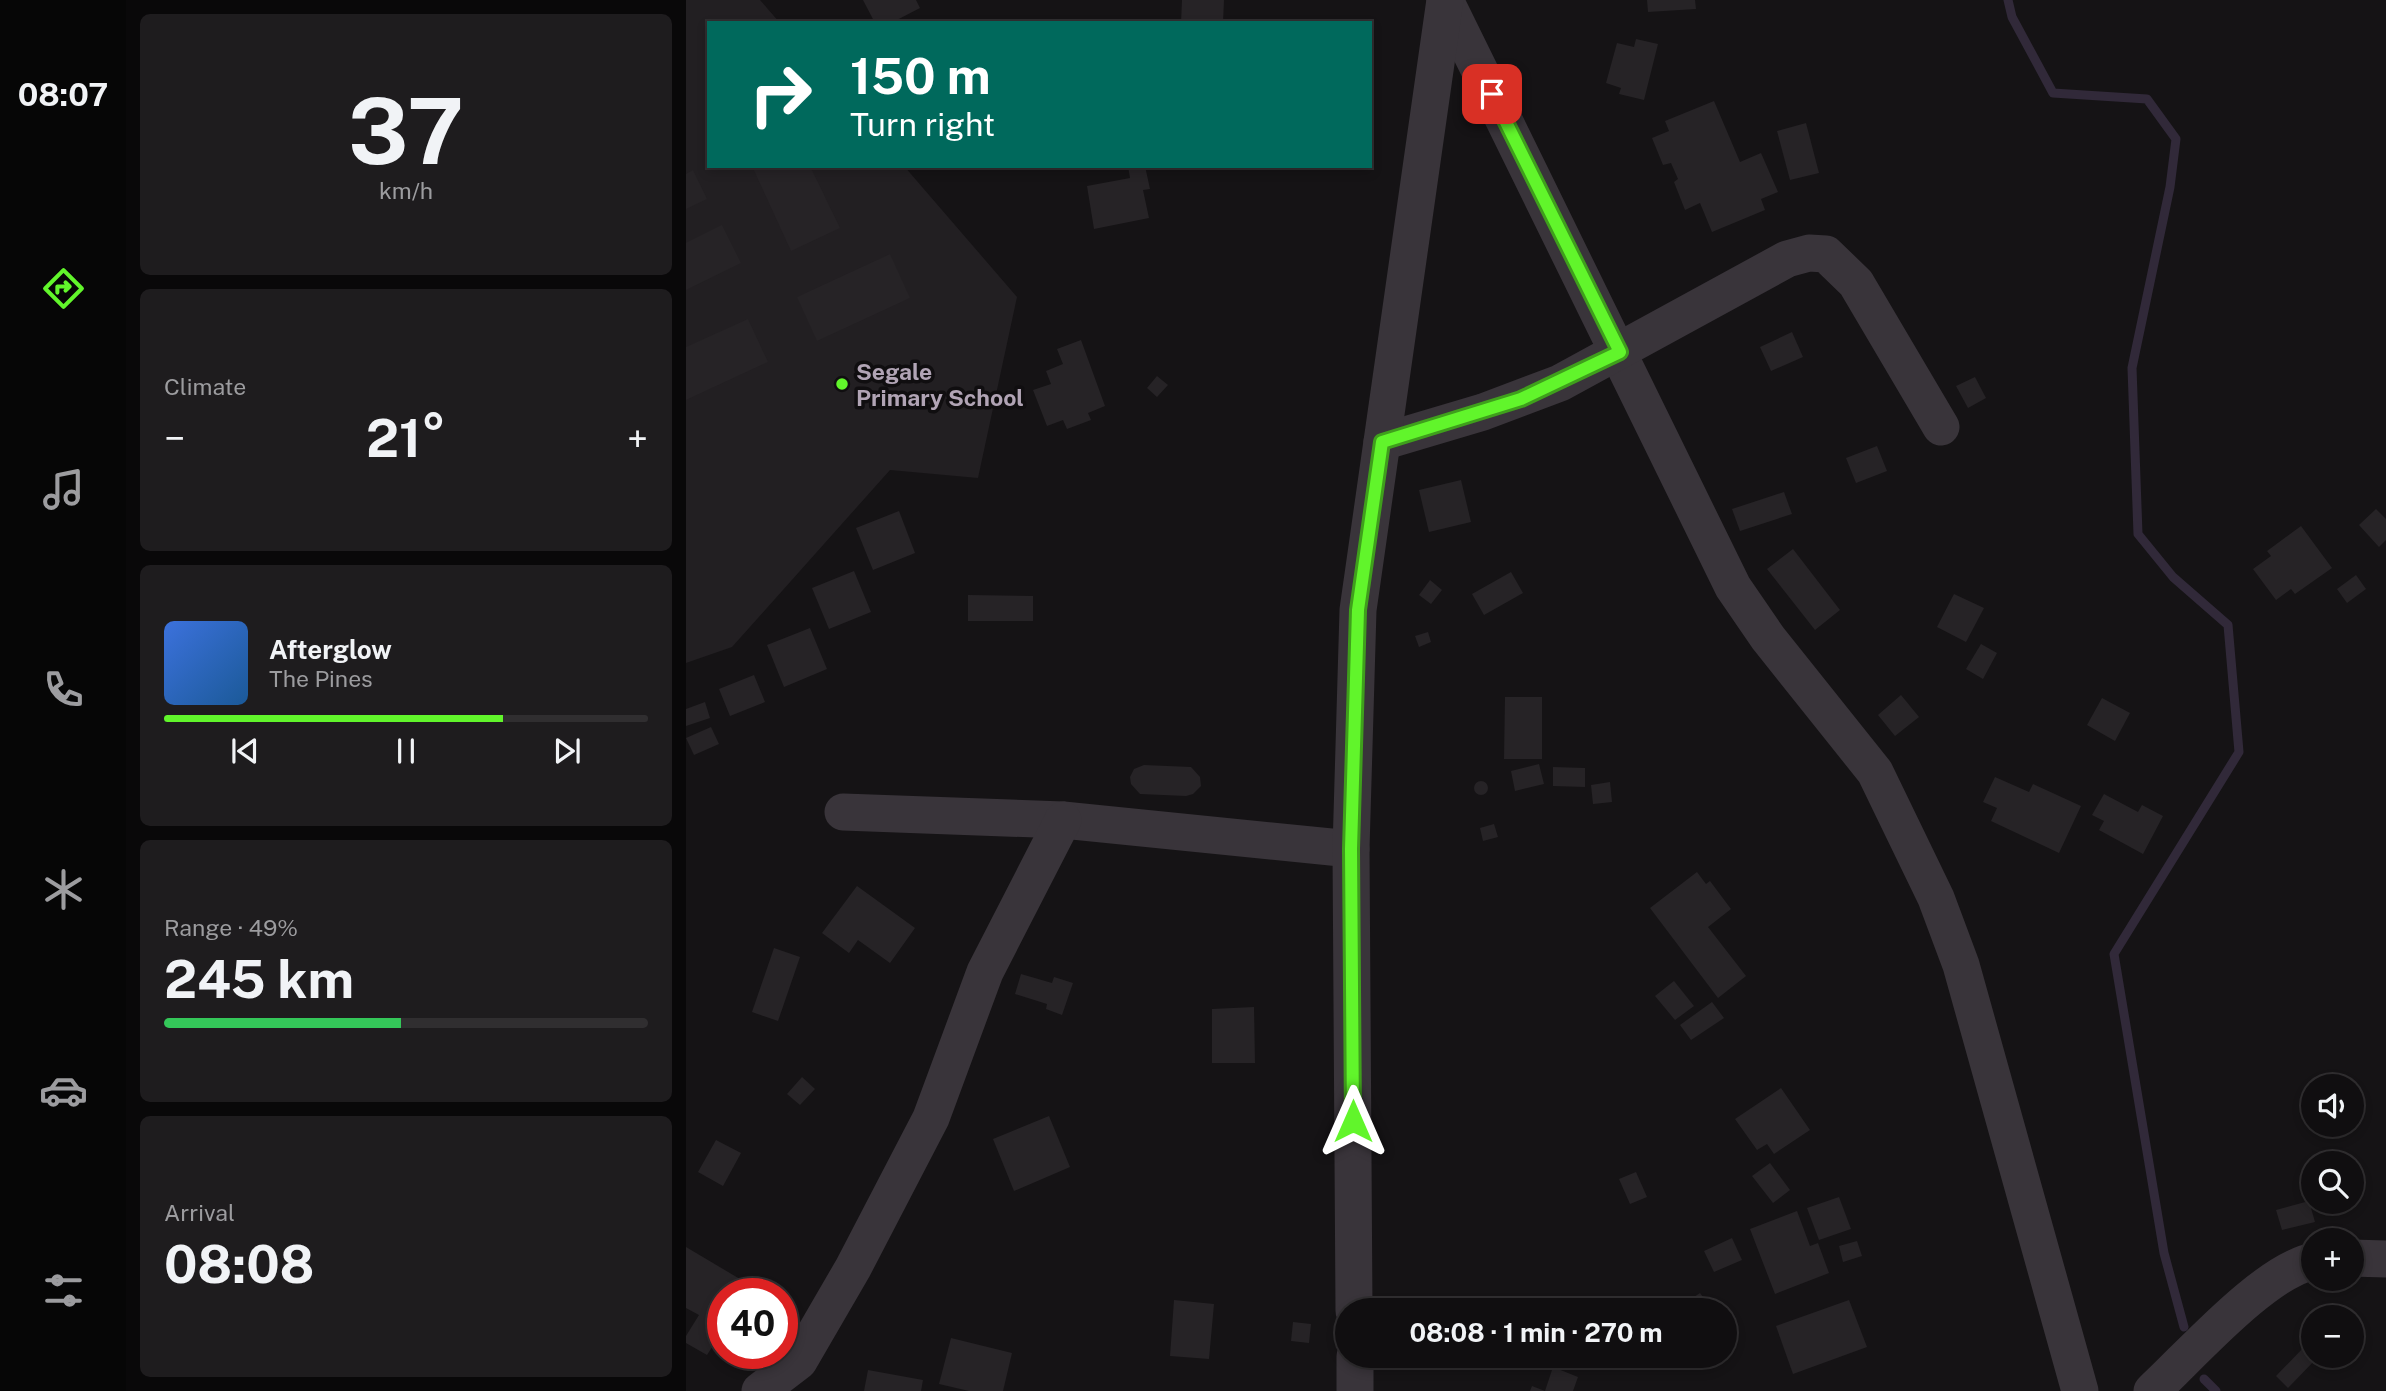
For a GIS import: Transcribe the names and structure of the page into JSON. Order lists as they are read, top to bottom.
{
  "places": ["Segale Primary School"],
  "page": {
    "tabs": "08:07",
    "tile": [
      ["37", "km/h"],
      "Climate",
      ["Range · 49%", "245 km"],
      ["Arrival", "08:08"]
    ],
    "turn": ["150 m", "Turn right"],
    "heat": ["−", "21°", "+"],
    "song": ["Afterglow", "The Pines"],
    "map_buttons": ["+", "−"],
    "limit": "40",
    "trip": "08:08 · 1 min · 270 m"
  }
}
